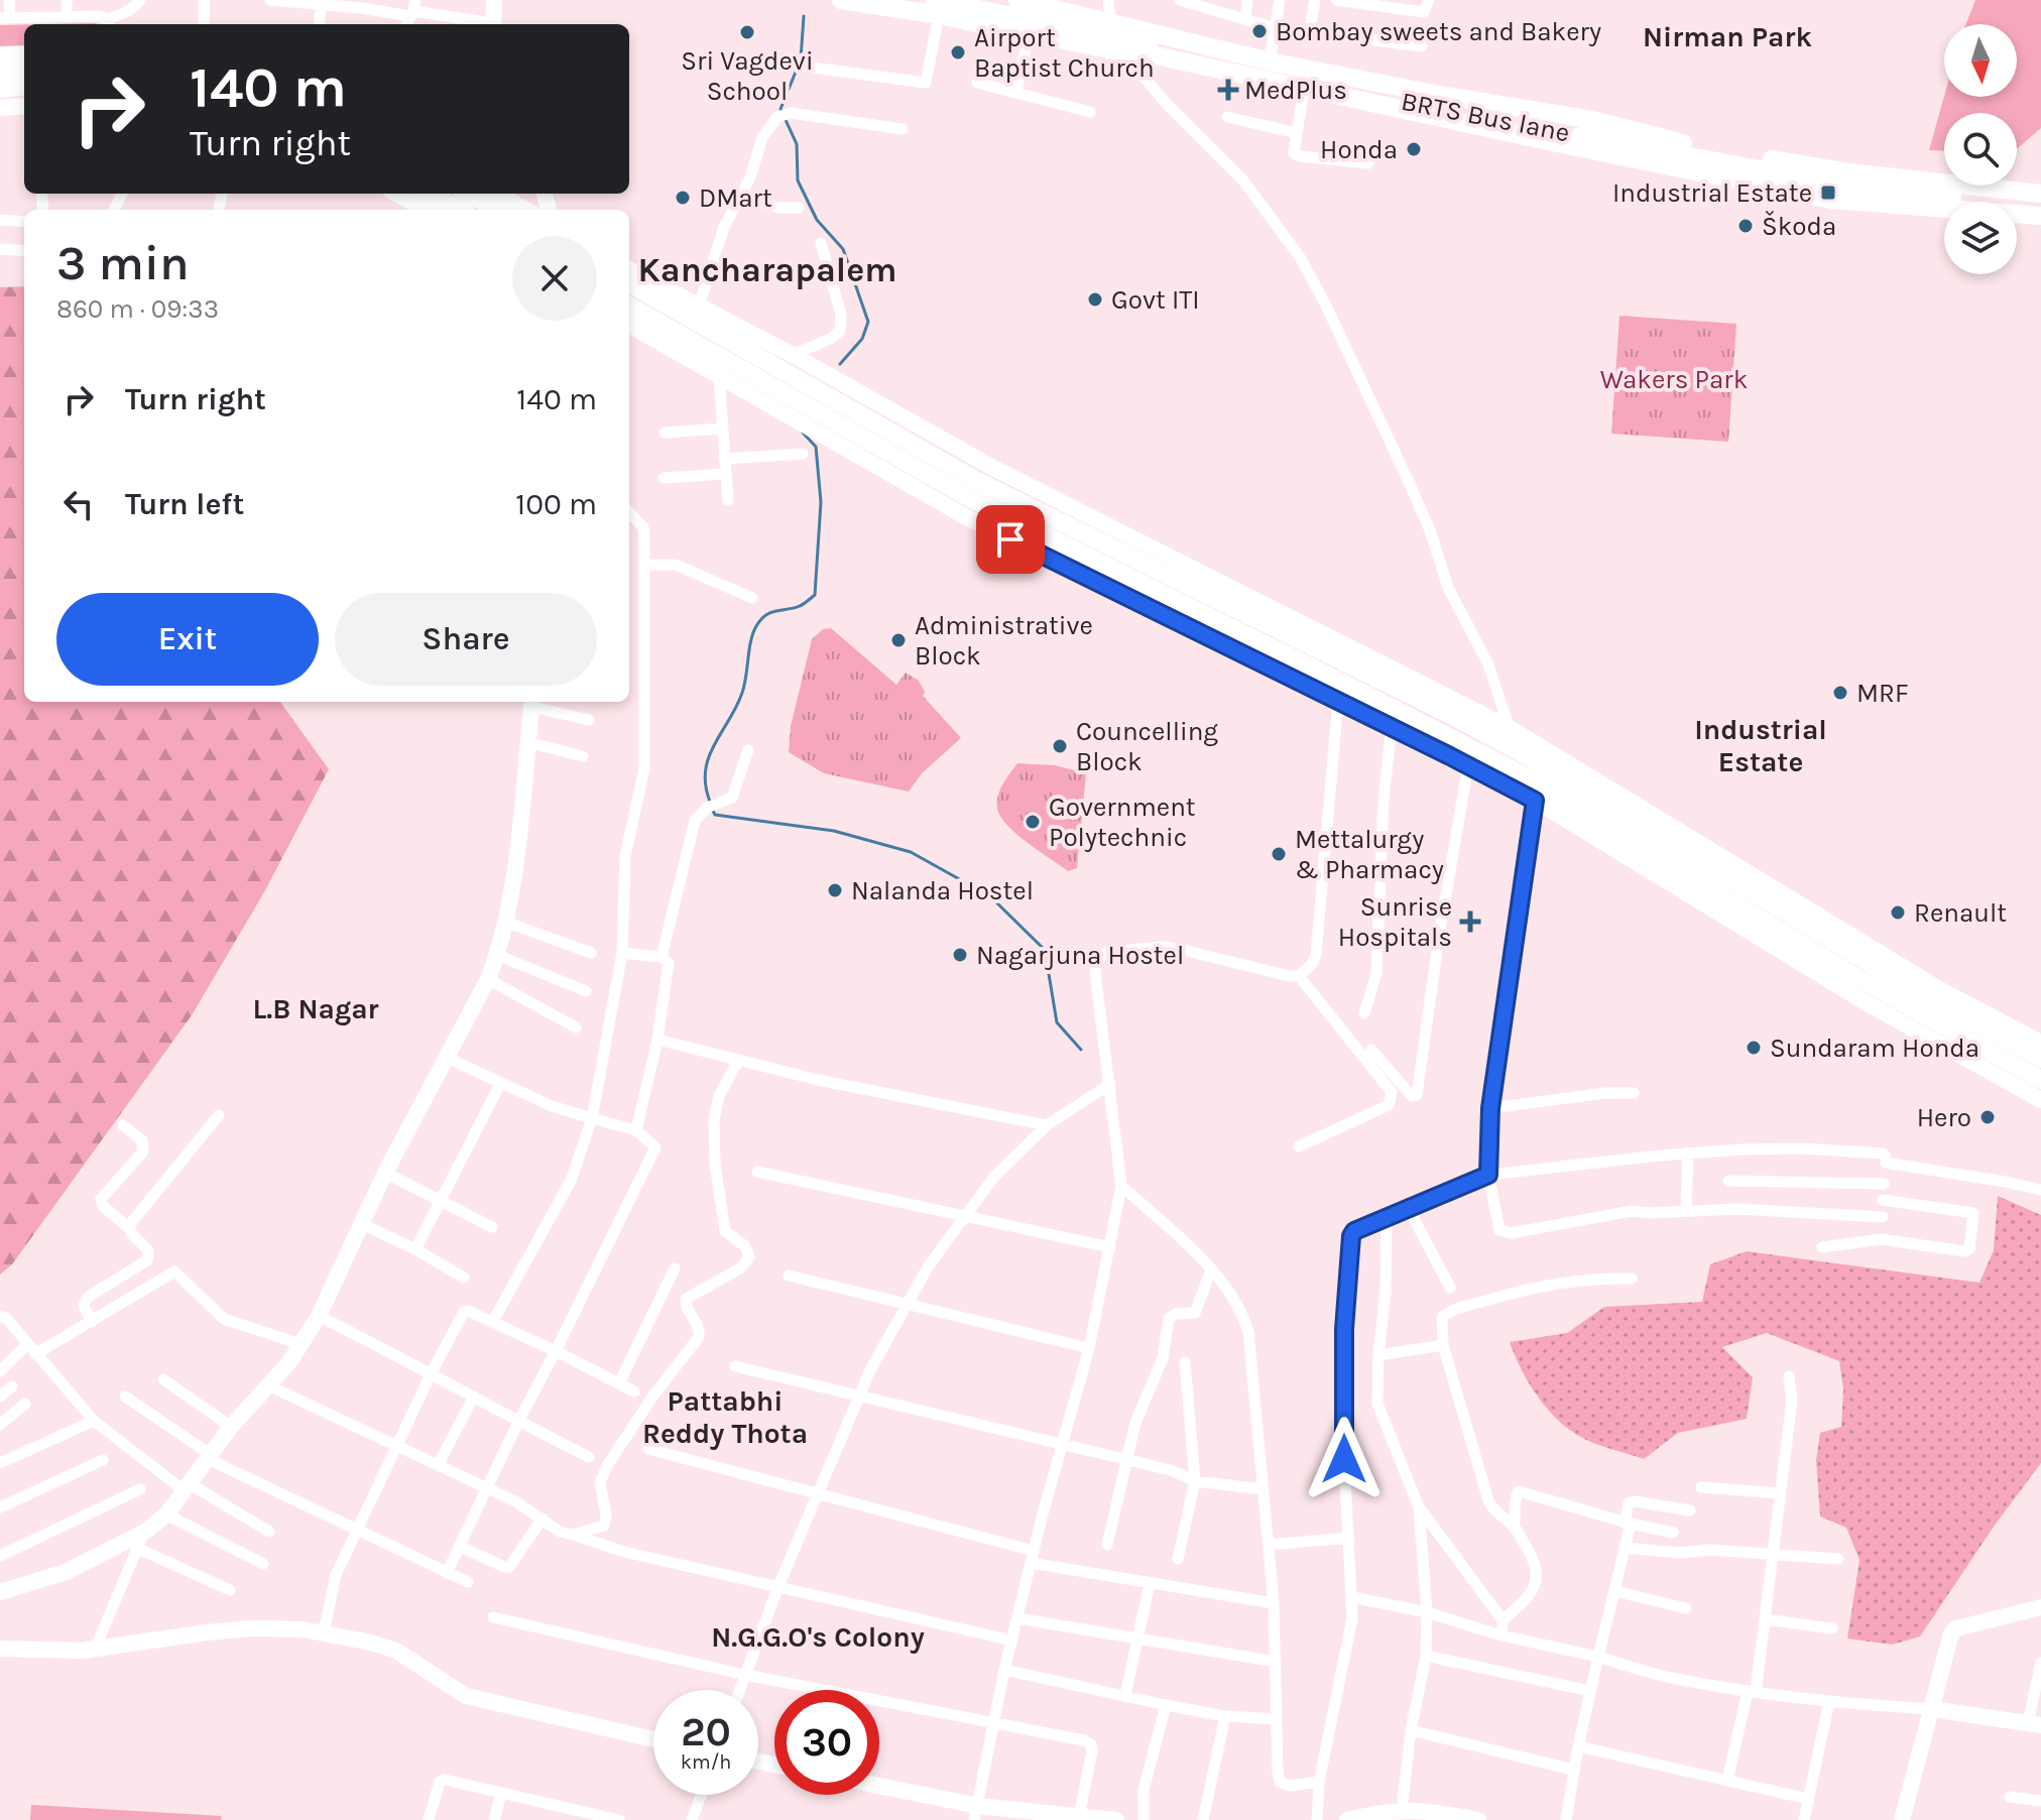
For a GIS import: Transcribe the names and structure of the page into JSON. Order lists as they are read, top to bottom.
{
  "streets": {
    "main road": ["BRTS Bus lane"]
  },
  "districts": [
    "Nirman Park",
    "Kancharapalem",
    "Industrial Estate",
    "L.B Nagar",
    "Pattabhi Reddy Thota",
    "N.G.G.O's Colony"
  ],
  "parks": ["Wakers Park"],
  "places": {
    "other": [
      "Bombay sweets and Bakery",
      "Sri Vagdevi School",
      "Airport Baptist Church",
      "Honda",
      "DMart",
      "Škoda",
      "Govt ITI",
      "Administrative Block",
      "MRF",
      "Councelling Block",
      "Government Polytechnic",
      "Mettalurgy & Pharmacy",
      "Nalanda Hostel",
      "Renault",
      "Nagarjuna Hostel",
      "Sundaram Honda",
      "Hero"
    ],
    "health": ["MedPlus", "Sunrise Hospitals"],
    "transit": ["Industrial Estate"]
  },
  "north": "bottom",
  "page": {
    "turn": ["140 m", "Turn right"],
    "heading": ["3 min", "860 m · 09:33"],
    "list": [
      {
        "name": "Turn right",
        "value": "140 m"
      },
      {
        "name": "Turn left",
        "value": "100 m"
      }
    ],
    "buttons": ["Exit", "Share"],
    "speed": "20 km/h",
    "limit": "30"
  }
}
